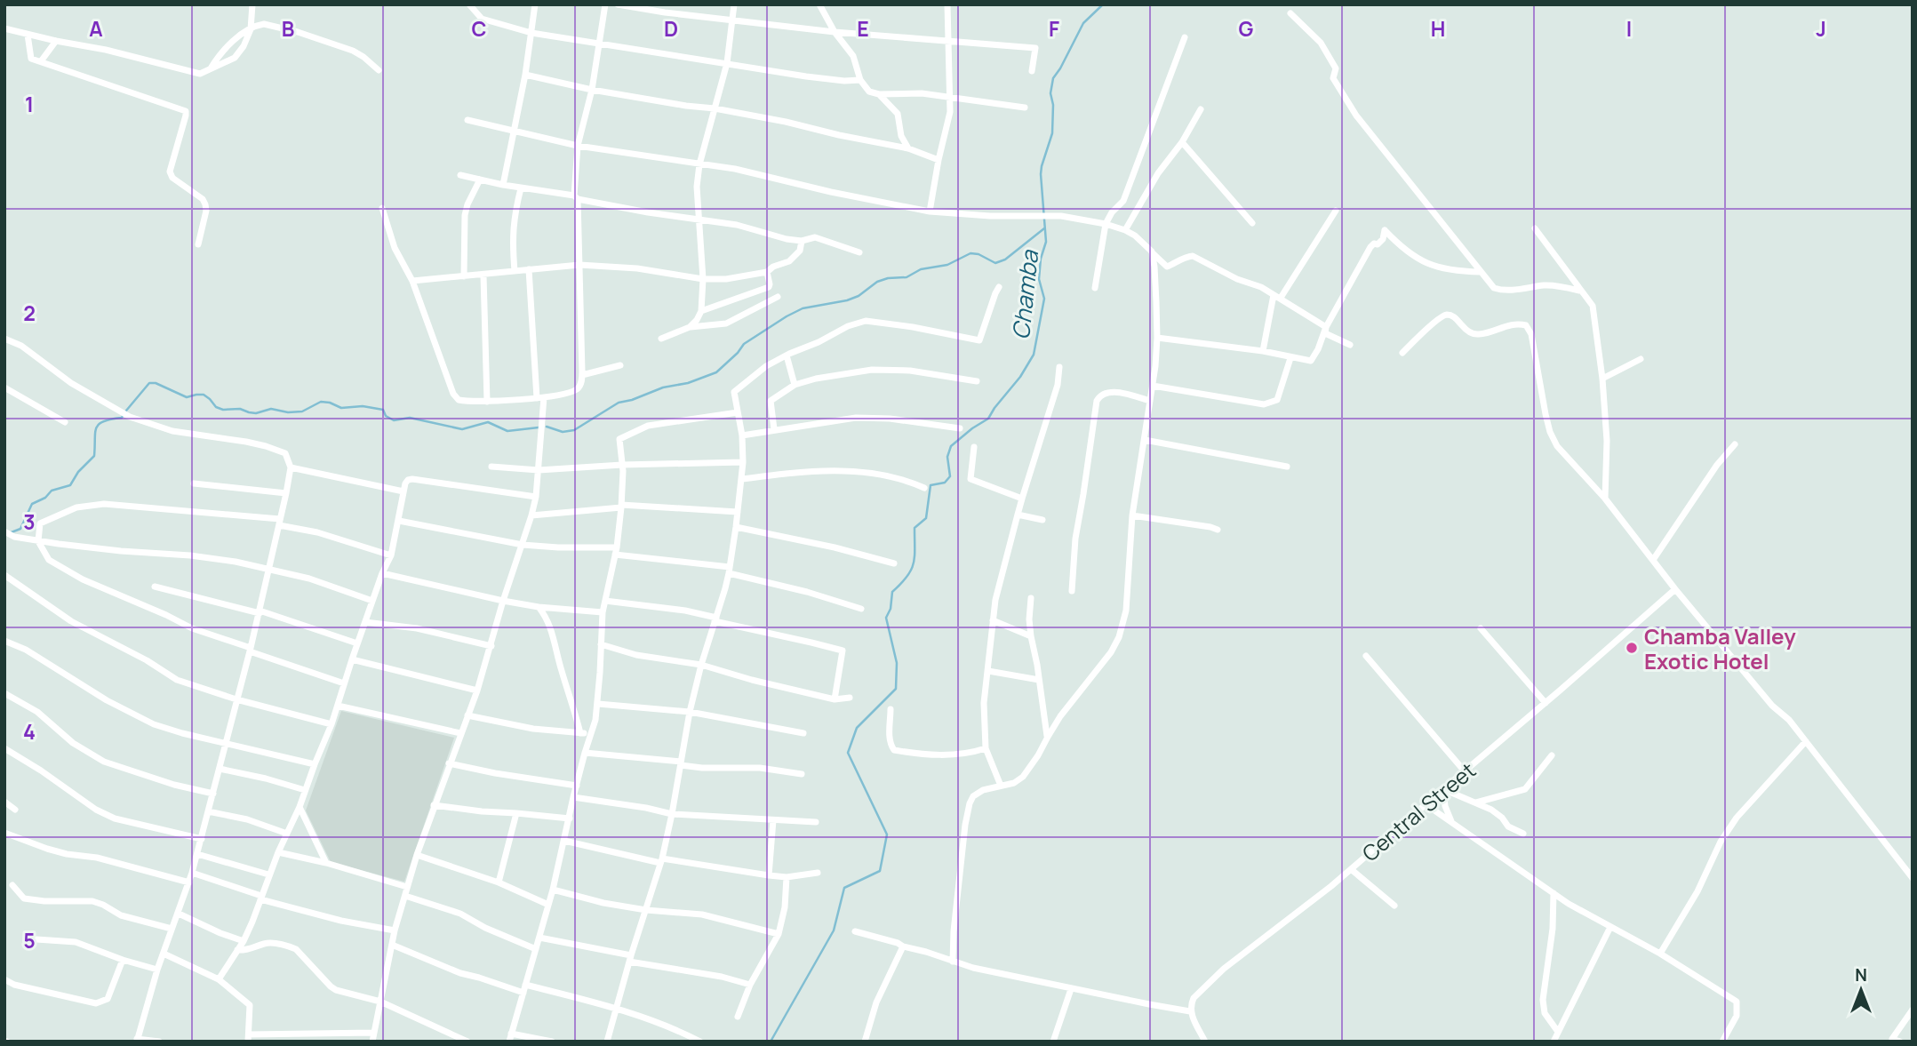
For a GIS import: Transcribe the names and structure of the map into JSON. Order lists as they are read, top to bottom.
{
  "streets": {
    "street": ["Central Street"]
  },
  "water": ["Chamba"],
  "places": ["Chamba Valley Exotic Hotel"],
  "north": "top",
  "grid": {
    "columns": [
      "A",
      "B",
      "C",
      "D",
      "E",
      "F",
      "G",
      "H",
      "I",
      "J"
    ],
    "rows": [
      "1",
      "2",
      "3",
      "4",
      "5"
    ]
  }
}
